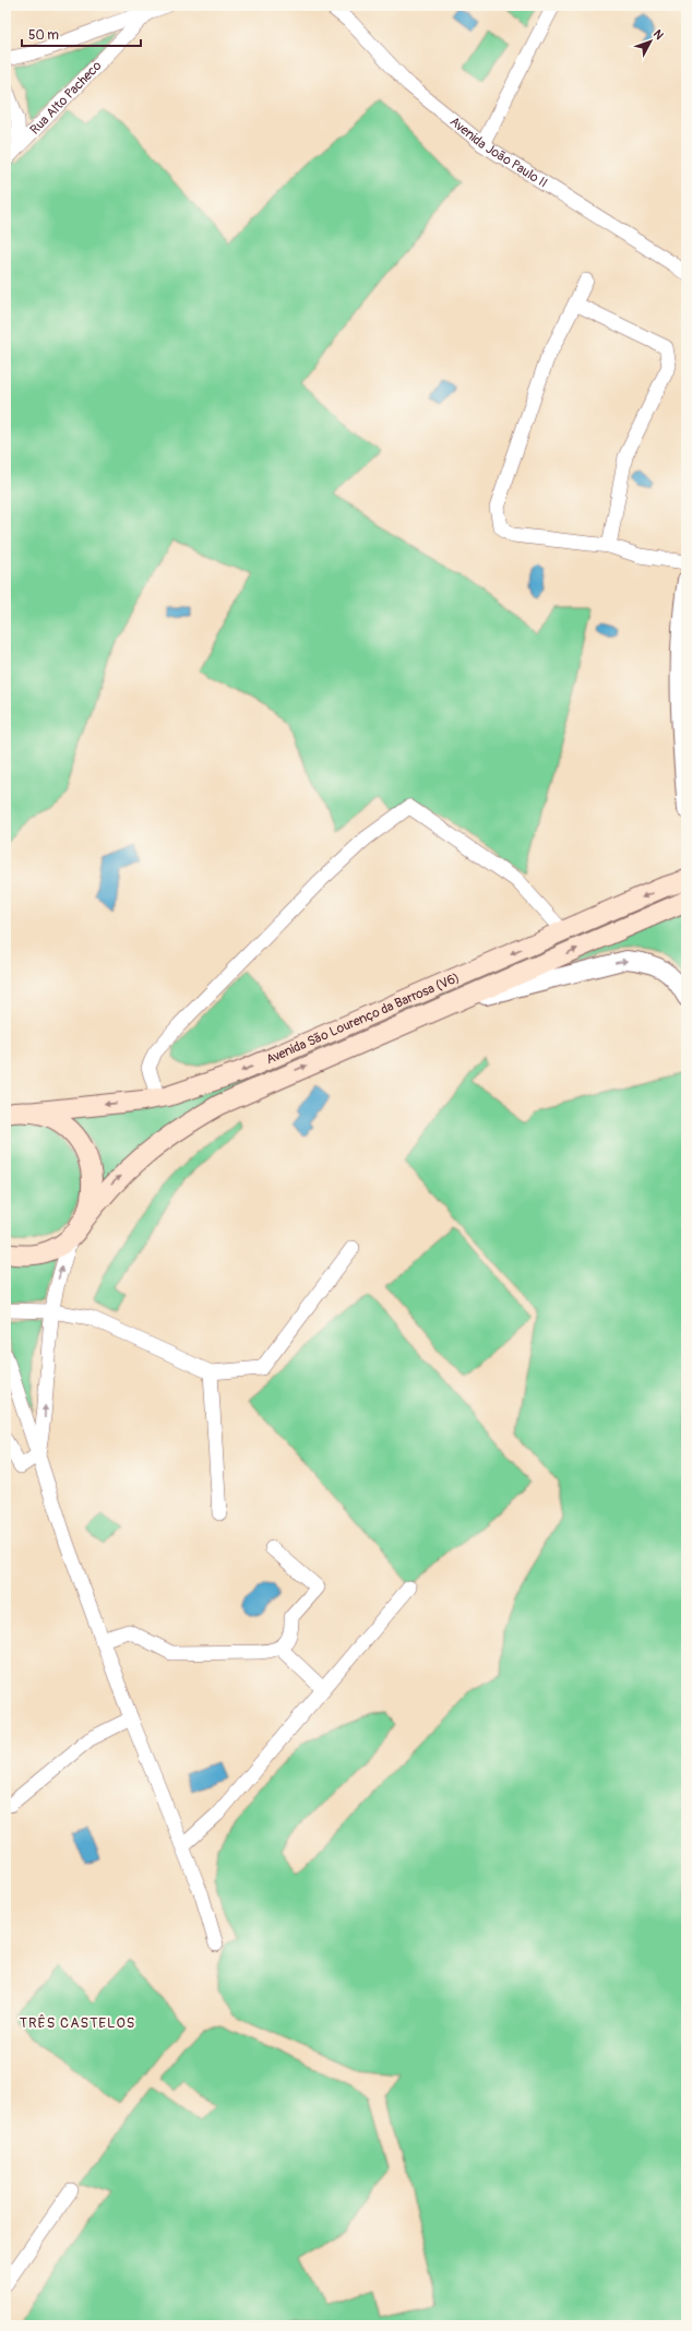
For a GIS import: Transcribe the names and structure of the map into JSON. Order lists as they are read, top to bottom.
{
  "streets": {
    "main road": ["Avenida São Lourenço da Barrosa (V6)"],
    "street": ["Rua Alto Pacheco", "Avenida João Paulo II"]
  },
  "districts": ["TRÊS CASTELOS"],
  "scale_bar": "50 m",
  "north": "top right"
}
